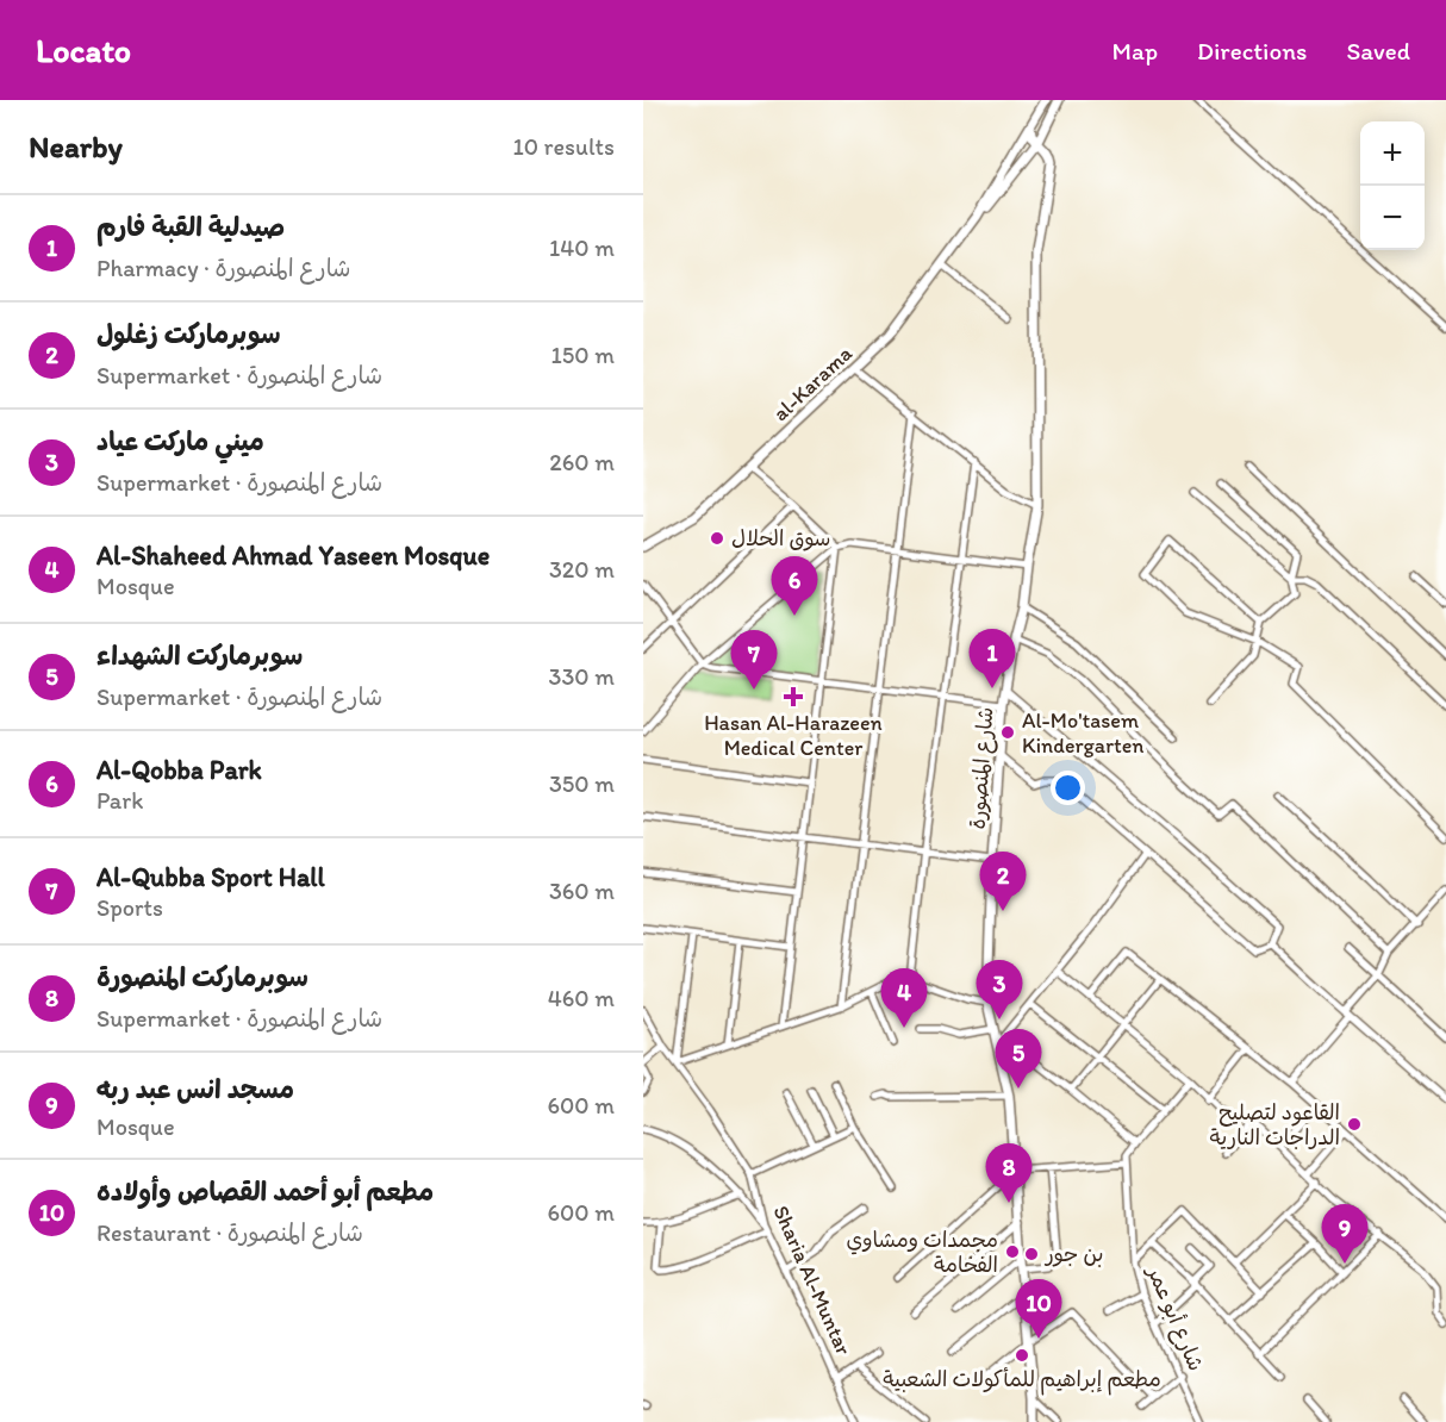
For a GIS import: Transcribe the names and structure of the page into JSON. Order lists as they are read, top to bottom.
{
  "streets": {
    "main road": ["al-Karama", "شارع المنصورة"],
    "street": ["Sharia Al-Muntar", "شارع أبو عمر"]
  },
  "crossings": [
    ["al-Karama", "شارع المنصورة"]
  ],
  "places": {
    "other": [
      "سوق الحلال",
      "Al-Mo'tasem Kindergarten",
      "القاعود لتصليح الدراجات النارية",
      "مجمدات ومشاوي الفخامة",
      "بن جور",
      "مطعم إبراهيم للمأكولات الشعبية"
    ],
    "health": ["Hasan Al-Harazeen Medical Center"]
  },
  "page": {
    "header": "Locato",
    "nav": ["Map", "Directions", "Saved"],
    "heading": ["Nearby", "10 results"],
    "map_buttons": ["+", "−"],
    "list": [
      {
        "mark": "1",
        "name": "صيدلية القبة فارم",
        "note": "Pharmacy · شارع المنصورة",
        "value": "140 m"
      },
      {
        "mark": "2",
        "name": "سوبرماركت زغلول",
        "note": "Supermarket · شارع المنصورة",
        "value": "150 m"
      },
      {
        "mark": "3",
        "name": "ميني ماركت عياد",
        "note": "Supermarket · شارع المنصورة",
        "value": "260 m"
      },
      {
        "mark": "4",
        "name": "Al-Shaheed Ahmad Yaseen Mosque",
        "note": "Mosque",
        "value": "320 m"
      },
      {
        "mark": "5",
        "name": "سوبرماركت الشهداء",
        "note": "Supermarket · شارع المنصورة",
        "value": "330 m"
      },
      {
        "mark": "6",
        "name": "Al-Qobba Park",
        "note": "Park",
        "value": "350 m"
      },
      {
        "mark": "7",
        "name": "Al-Qubba Sport Hall",
        "note": "Sports",
        "value": "360 m"
      },
      {
        "mark": "8",
        "name": "سوبرماركت المنصورة",
        "note": "Supermarket · شارع المنصورة",
        "value": "460 m"
      },
      {
        "mark": "9",
        "name": "مسجد انس عبد ربه",
        "note": "Mosque",
        "value": "600 m"
      },
      {
        "mark": "10",
        "name": "مطعم أبو أحمد القصاص وأولاده",
        "note": "Restaurant · شارع المنصورة",
        "value": "600 m"
      }
    ],
    "pins": [
      "6",
      "1",
      "7",
      "2",
      "3",
      "4",
      "5",
      "8",
      "9",
      "10"
    ]
  }
}
